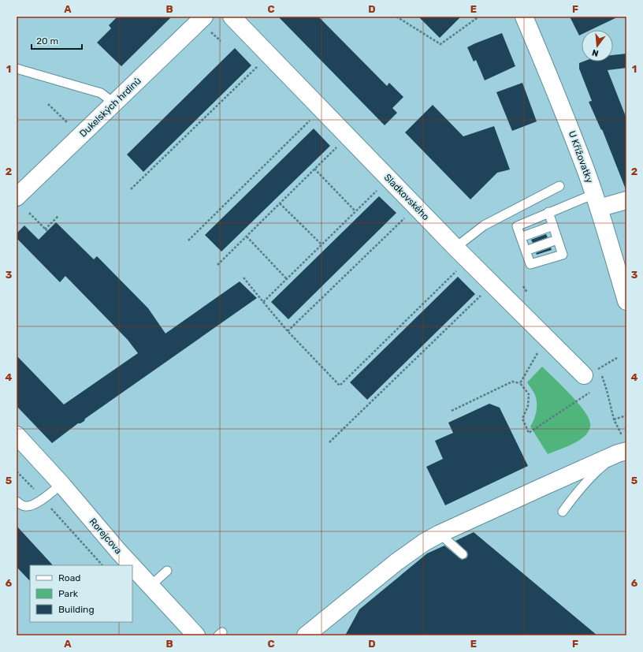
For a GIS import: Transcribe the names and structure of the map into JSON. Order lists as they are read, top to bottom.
{
  "streets": {
    "street": [
      "Dukelských hrdinů",
      "U Křižovatky",
      "Sladkovského",
      "Rorejcova"
    ]
  },
  "legend": ["Road", "Park", "Building"],
  "scale_bar": "20 m",
  "north": "bottom",
  "grid": {
    "columns": [
      "A",
      "B",
      "C",
      "D",
      "E",
      "F"
    ],
    "rows": [
      "1",
      "2",
      "3",
      "4",
      "5",
      "6"
    ]
  }
}
